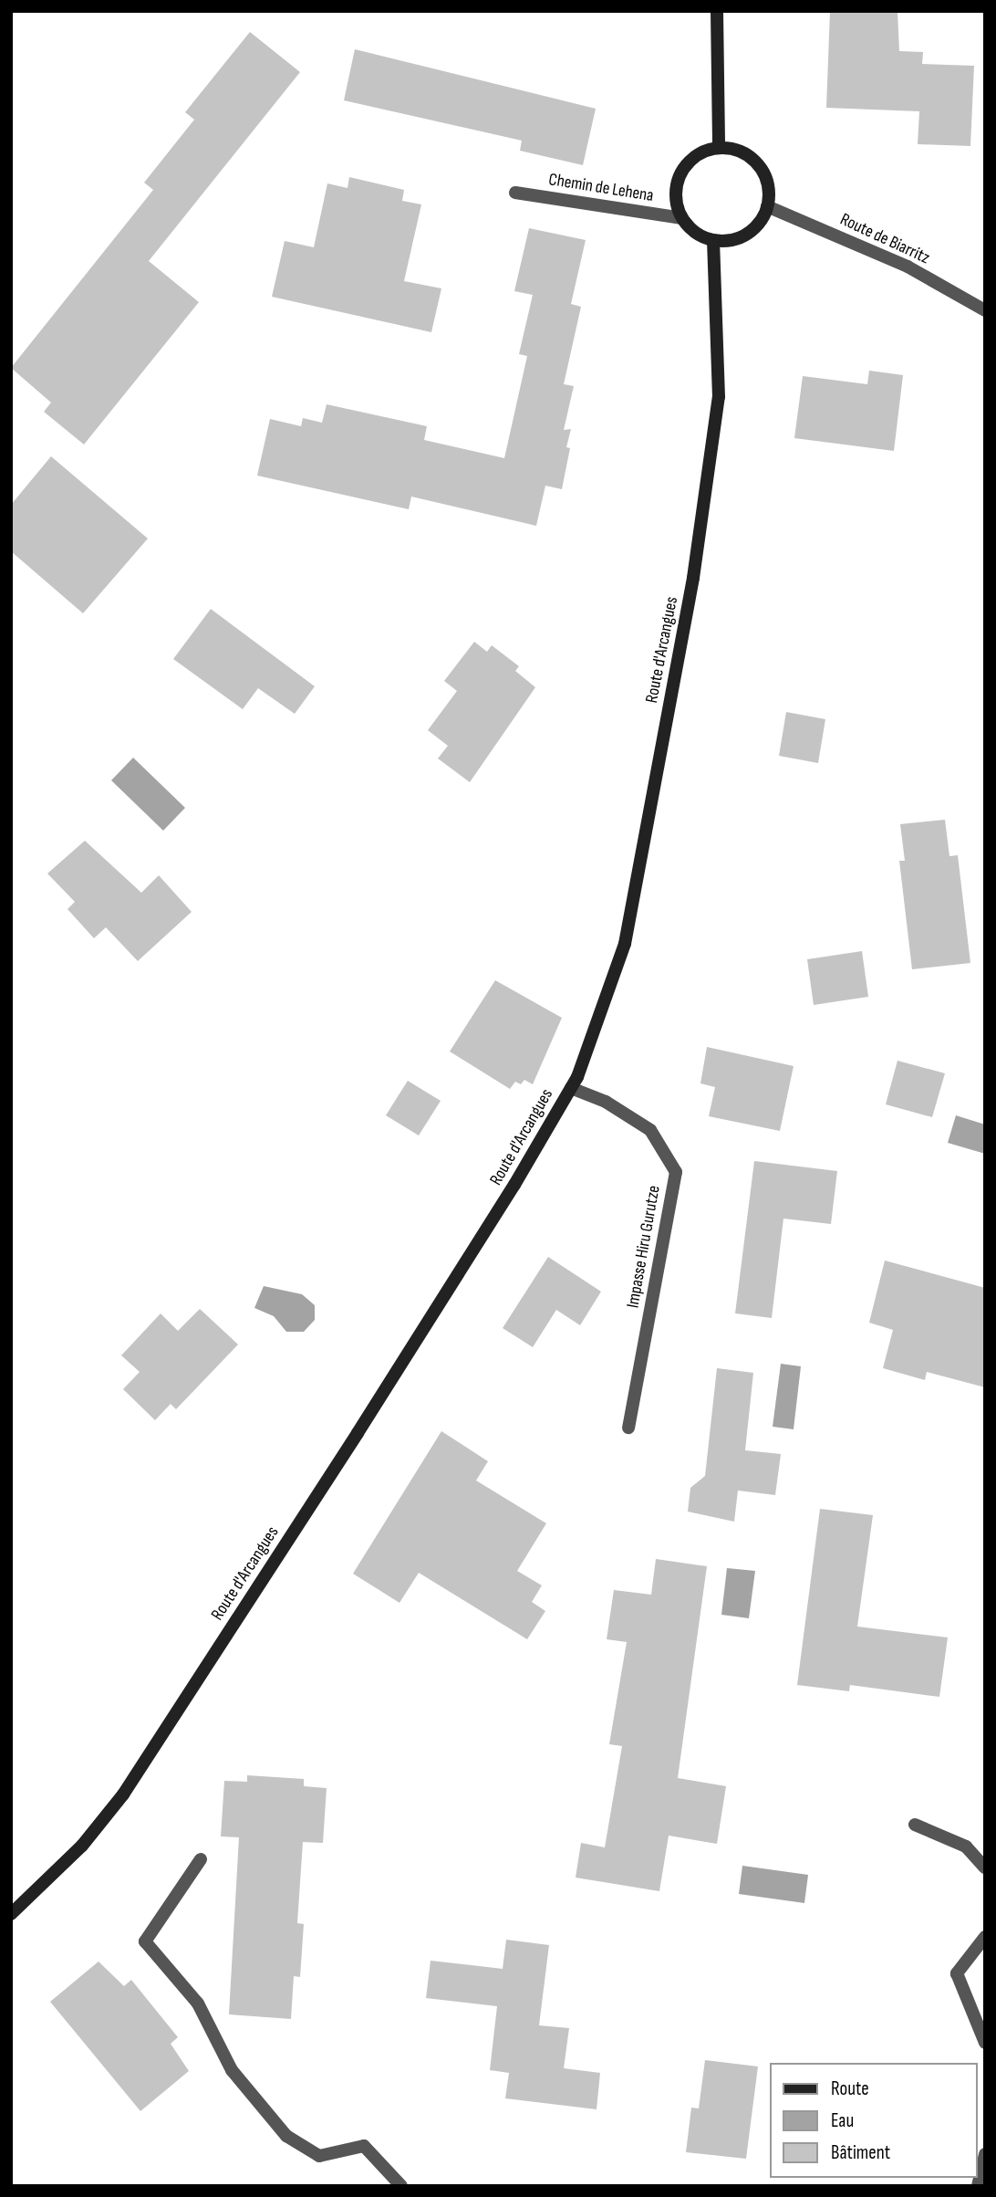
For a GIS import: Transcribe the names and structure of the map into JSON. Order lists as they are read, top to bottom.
{
  "streets": {
    "main road": ["Route d'Arcangues"],
    "street": ["Chemin de Lehena", "Route de Biarritz", "Impasse Hiru Gurutze"]
  },
  "crossings": [
    ["Chemin de Lehena", "Route de Biarritz"],
    ["Chemin de Lehena", "Route d'Arcangues"],
    ["Route de Biarritz", "Route d'Arcangues"],
    ["Route d'Arcangues", "Impasse Hiru Gurutze"]
  ],
  "legend": ["Route", "Eau", "Bâtiment"]
}
